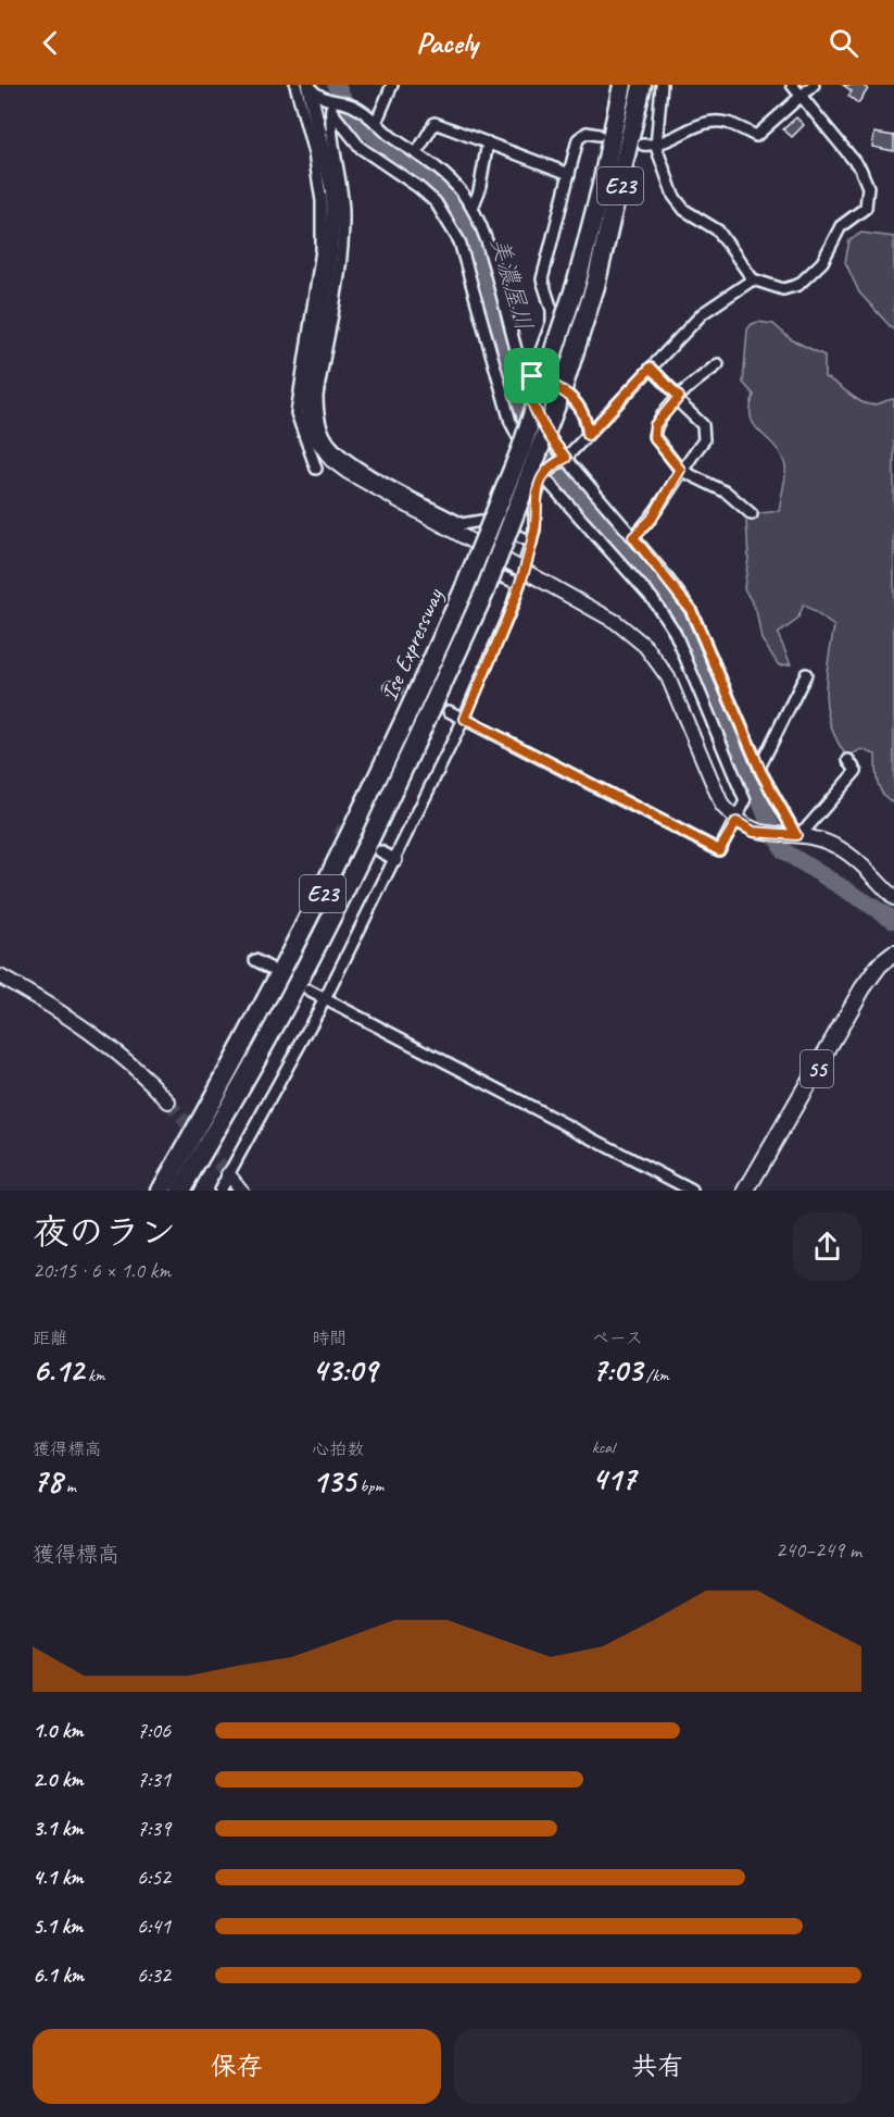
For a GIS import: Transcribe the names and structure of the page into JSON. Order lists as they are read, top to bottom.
{
  "streets": {
    "highway": ["E23", "Ise Expressway"],
    "main road": ["55"]
  },
  "water": ["美濃屋川"],
  "page": {
    "header": "Pacely",
    "heading": ["夜のラン", "20:15 · 6 × 1.0 km"],
    "stats": [
      ["距離", "6.12 km"],
      ["時間", "43:09"],
      ["ペース", "7:03 /km"],
      ["獲得標高", "78 m"],
      ["心拍数", "135 bpm"],
      ["kcal", "417"]
    ],
    "chart": ["獲得標高", "240–249 m"],
    "list": [
      {
        "name": "1.0 km",
        "note": "7:06"
      },
      {
        "name": "2.0 km",
        "note": "7:31"
      },
      {
        "name": "3.1 km",
        "note": "7:39"
      },
      {
        "name": "4.1 km",
        "note": "6:52"
      },
      {
        "name": "5.1 km",
        "note": "6:41"
      },
      {
        "name": "6.1 km",
        "note": "6:32"
      }
    ],
    "buttons": ["保存", "共有"]
  }
}
